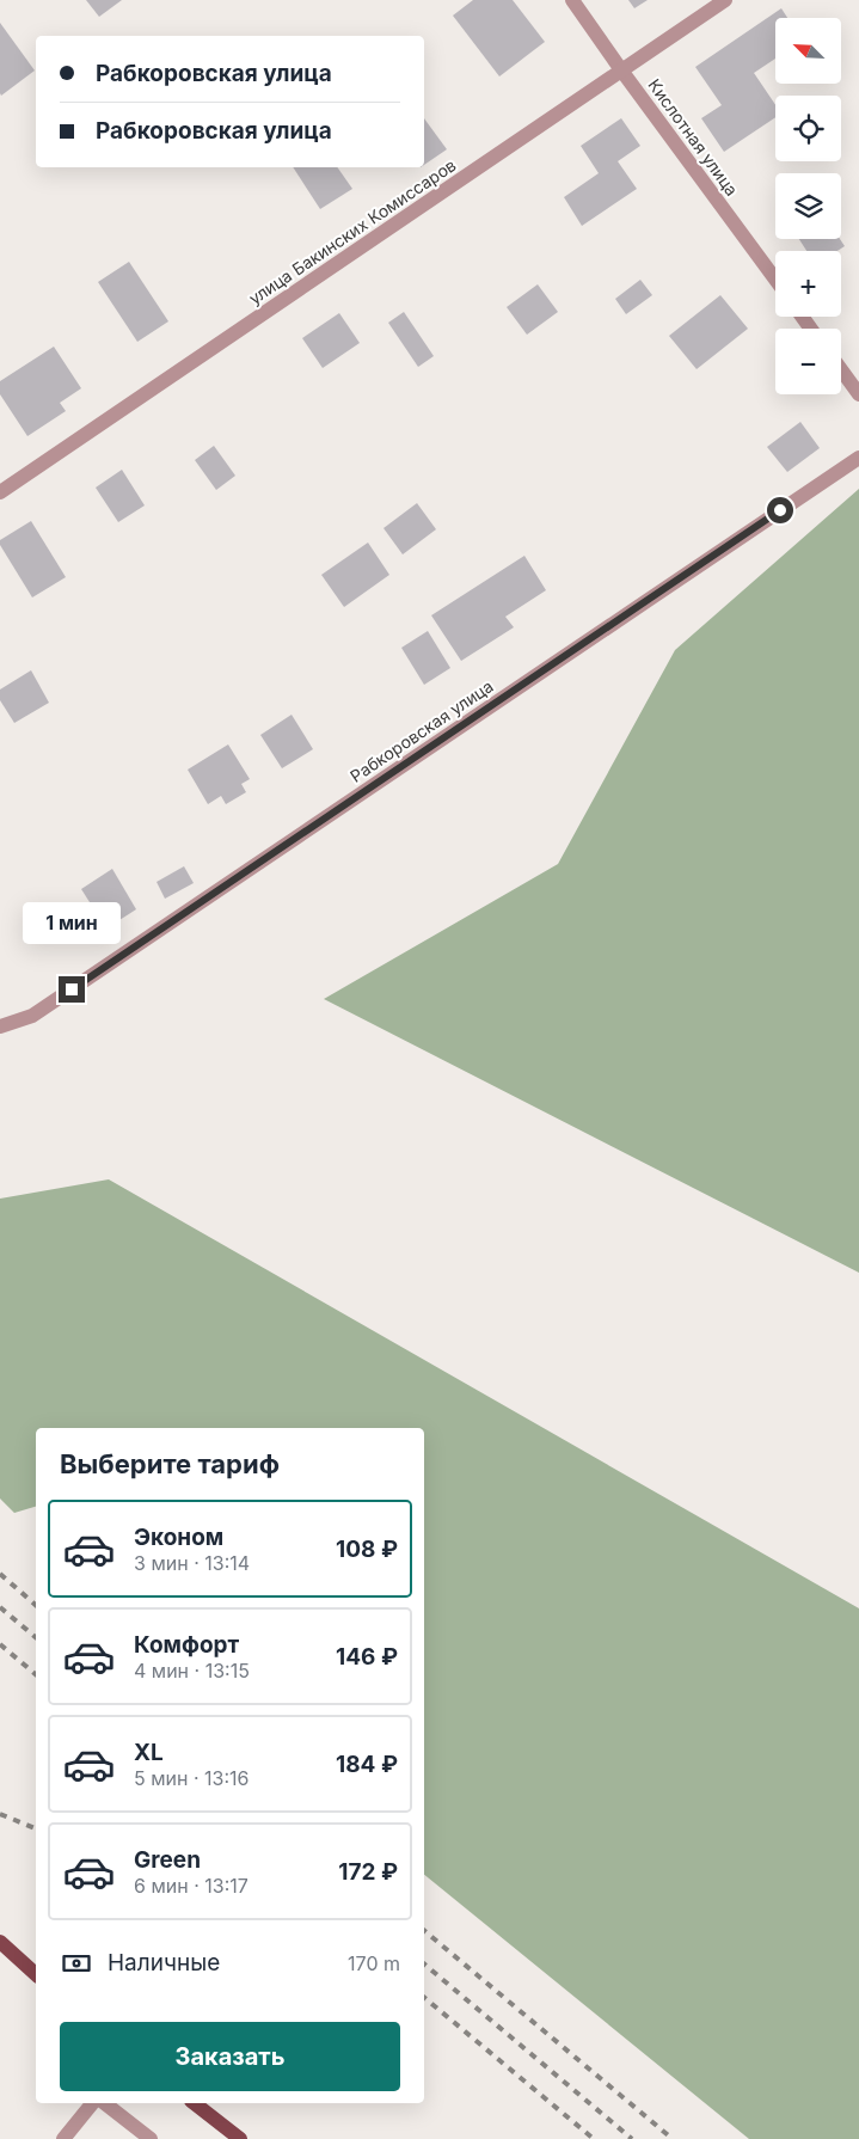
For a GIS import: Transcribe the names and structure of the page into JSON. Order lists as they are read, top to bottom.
{
  "streets": {
    "street": ["Кислотная улица", "улица Бакинских Комиссаров", "Рабкоровская улица"]
  },
  "crossings": [
    ["Кислотная улица", "улица Бакинских Комиссаров"]
  ],
  "north": "top left",
  "page": {
    "map_buttons": ["+", "−"],
    "banner": ["Рабкоровская улица", "Рабкоровская улица"],
    "bubble": "1 мин",
    "heading": "Выберите тариф",
    "list": [
      {
        "name": "Эконом",
        "note": "3 мин · 13:14",
        "value": "108 ₽"
      },
      {
        "name": "Комфорт",
        "note": "4 мин · 13:15",
        "value": "146 ₽"
      },
      {
        "name": "XL",
        "note": "5 мин · 13:16",
        "value": "184 ₽"
      },
      {
        "name": "Green",
        "note": "6 мин · 13:17",
        "value": "172 ₽"
      }
    ],
    "pay": ["Наличные", "170 m"],
    "buttons": "Заказать"
  }
}
